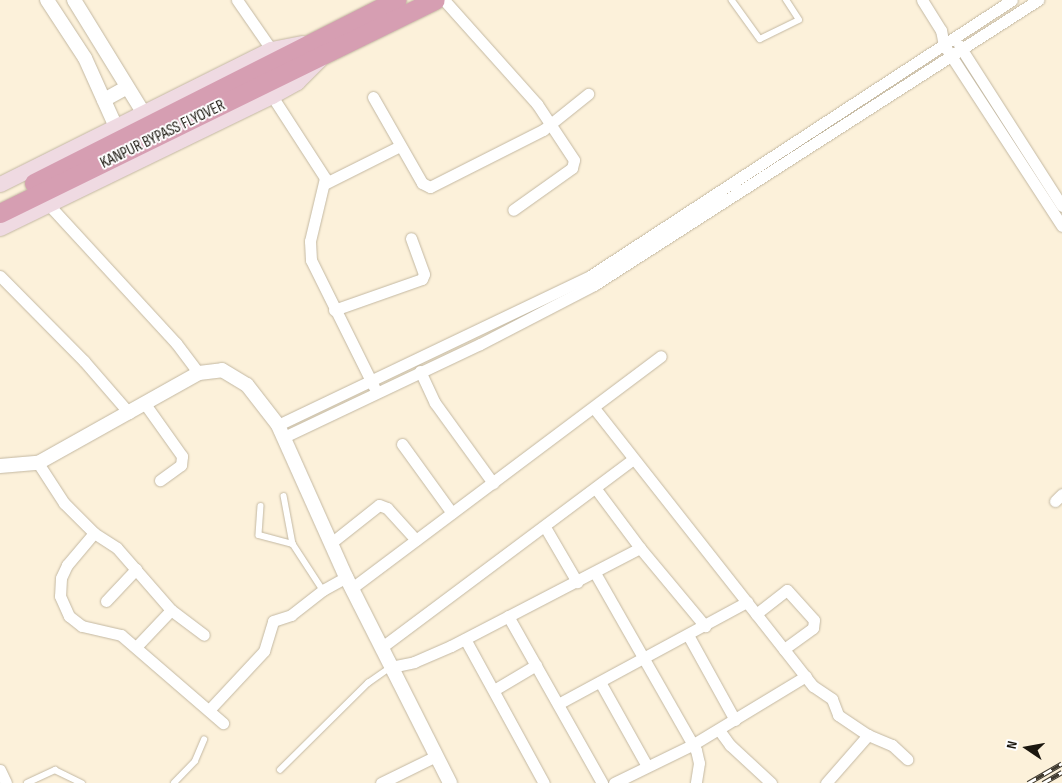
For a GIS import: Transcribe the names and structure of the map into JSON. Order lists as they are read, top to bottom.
{
  "streets": {
    "highway": ["KANPUR BYPASS FLYOVER"]
  },
  "north": "left"
}
